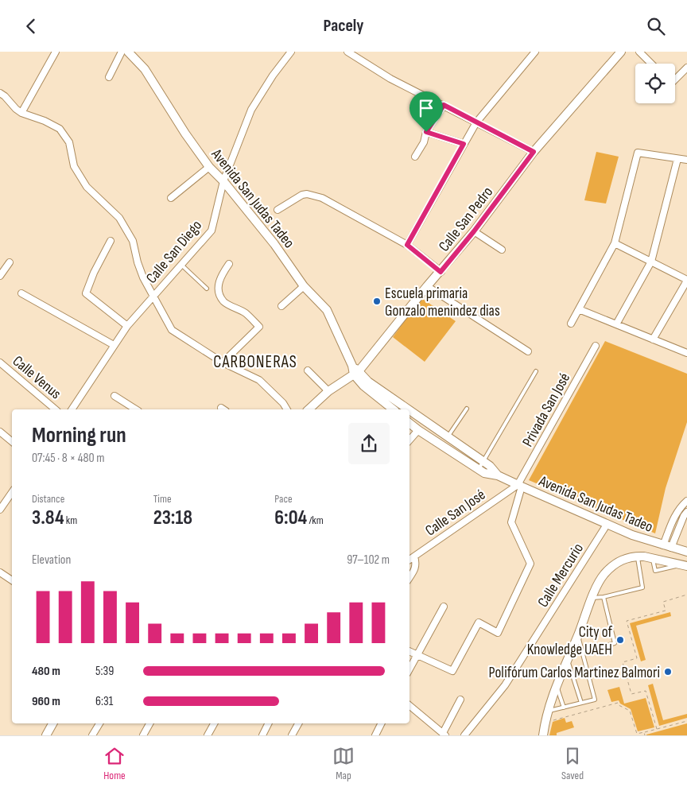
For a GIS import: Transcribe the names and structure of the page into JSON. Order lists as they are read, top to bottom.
{
  "streets": {
    "street": [
      "Avenida San Judas Tadeo",
      "Calle San Pedro",
      "Calle San Diego",
      "Calle Venus",
      "Privada San José",
      "Calle San José",
      "Calle Mercurio"
    ]
  },
  "crossings": [
    ["Avenida San Judas Tadeo", "Calle San Pedro"],
    ["Avenida San Judas Tadeo", "Calle San Diego"],
    ["Avenida San Judas Tadeo", "Privada San José"],
    ["Avenida San Judas Tadeo", "Calle San José"],
    ["Avenida San Judas Tadeo", "Calle Mercurio"],
    ["Privada San José", "Calle San José"]
  ],
  "districts": ["CARBONERAS"],
  "places": ["Escuela primaria Gonzalo menindez dias", "City of Knowledge UAEH", "Polifórum Carlos Martinez Balmori"],
  "page": {
    "header": "Pacely",
    "heading": ["Morning run", "07:45 · 8 × 480 m"],
    "stats": [
      ["Distance", "3.84 km"],
      ["Time", "23:18"],
      ["Pace", "6:04 /km"]
    ],
    "chart": ["Elevation", "97–102 m"],
    "list": [
      {
        "name": "480 m",
        "note": "5:39"
      },
      {
        "name": "960 m",
        "note": "6:31"
      }
    ],
    "tabs": ["Home", "Map", "Saved"]
  }
}
